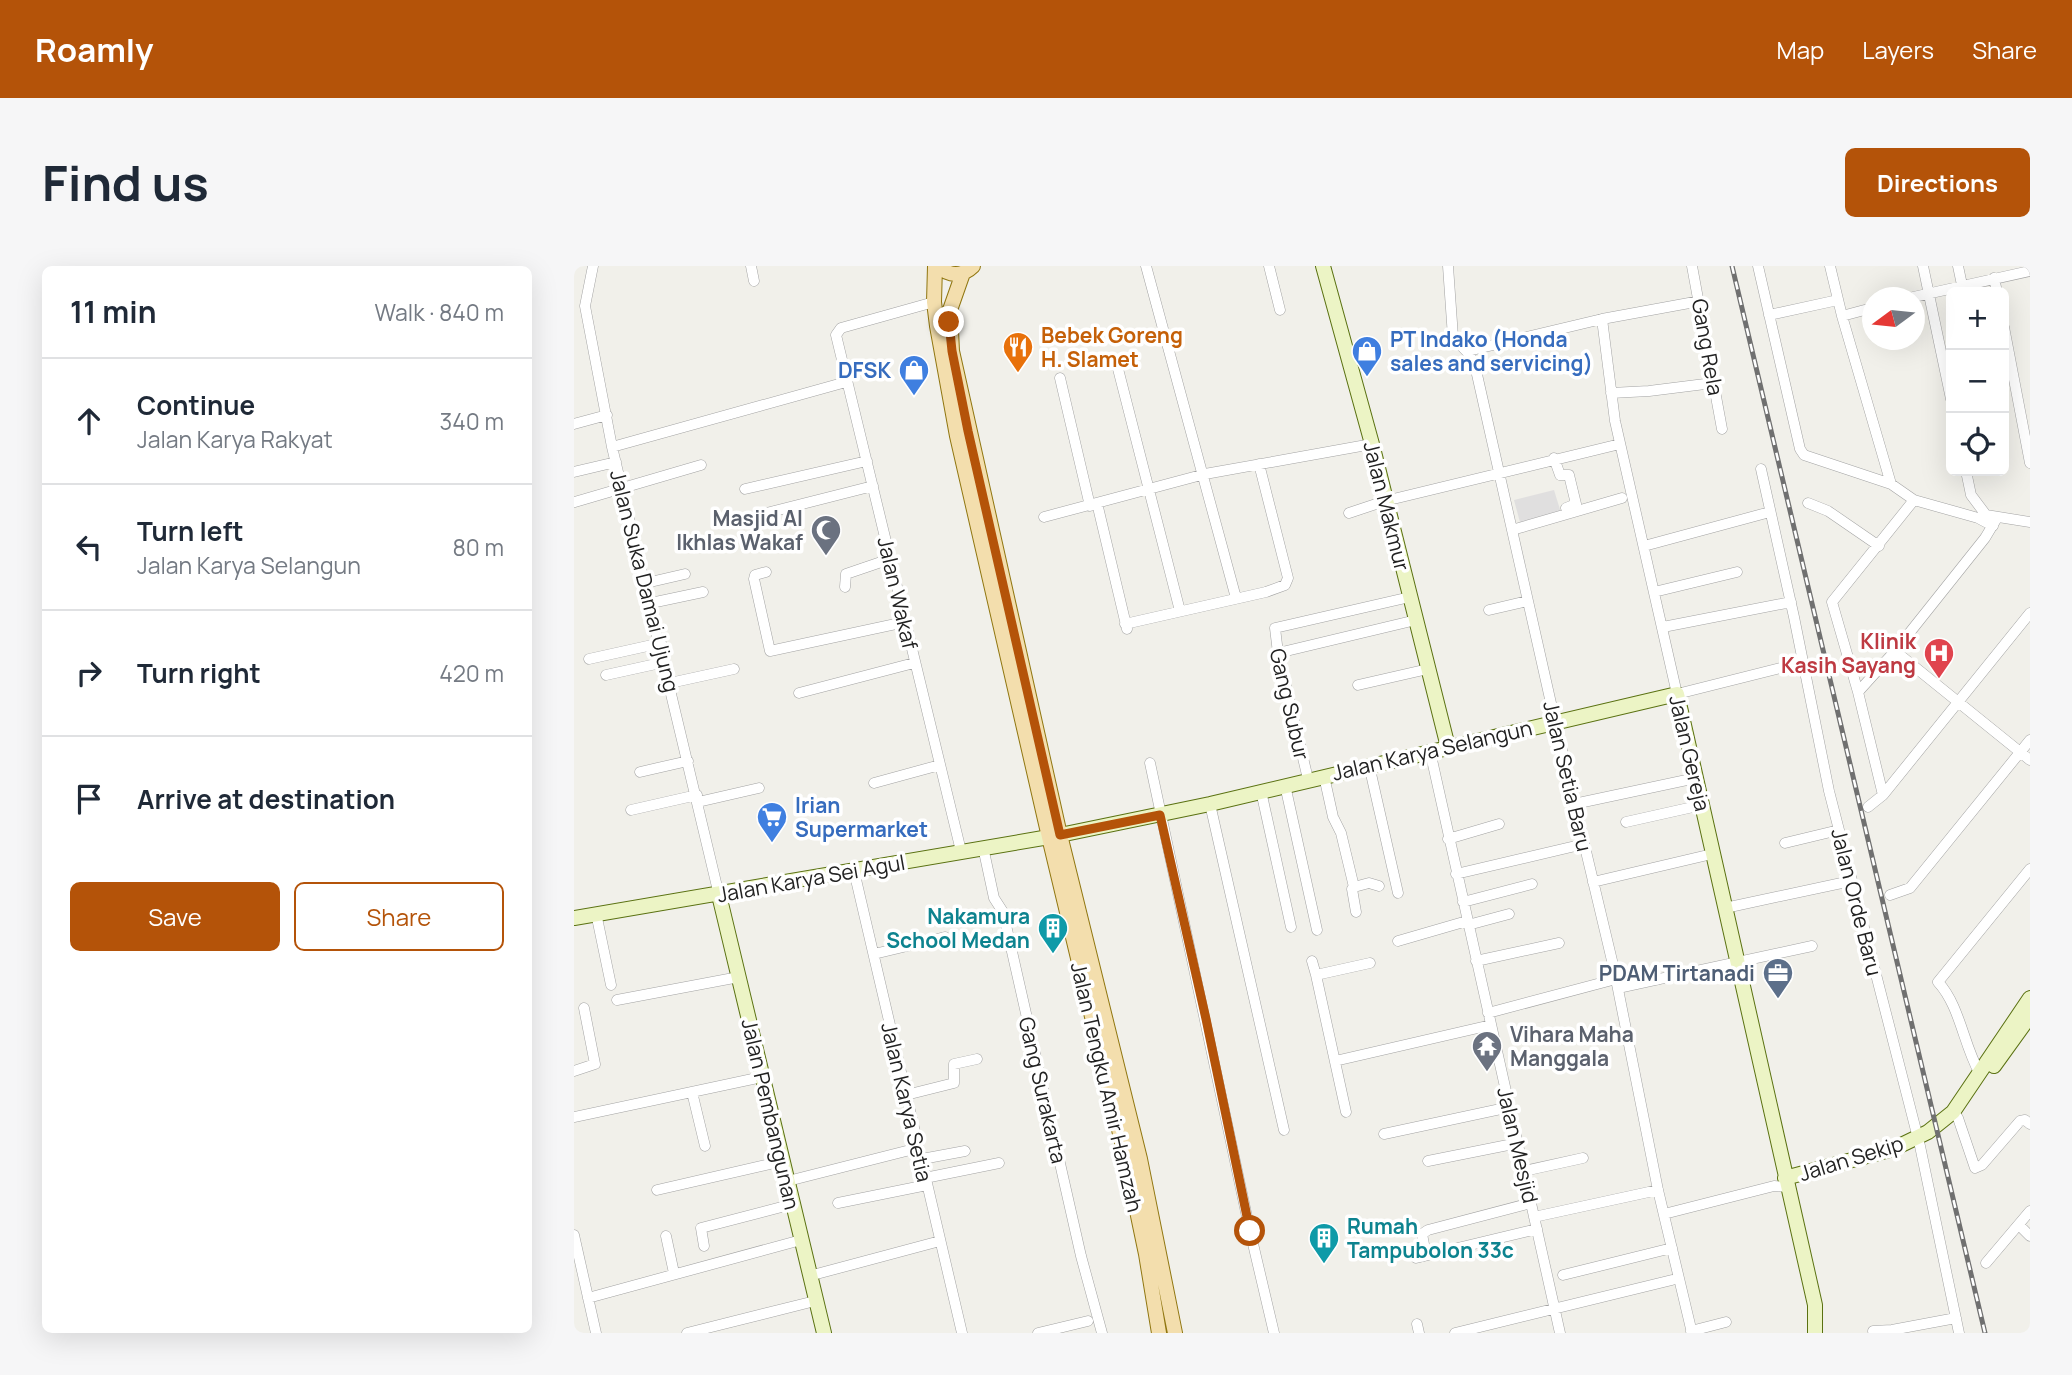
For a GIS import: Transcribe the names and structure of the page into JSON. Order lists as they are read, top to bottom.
{
  "streets": {
    "main road": ["Jalan Tengku Amir Hamzah"],
    "street": [
      "Gang Rela",
      "Jalan Makmur",
      "Jalan Suka Damai Ujung",
      "Jalan Wakaf",
      "Gang Subur",
      "Jalan Karya Selangun",
      "Jalan Gereja",
      "Jalan Setia Baru",
      "Jalan Karya Sei Agul",
      "Jalan Orde Baru",
      "Gang Surakarta",
      "Jalan Karya Setia",
      "Jalan Pembangunan",
      "Jalan Mesjid",
      "Jalan Sekip"
    ]
  },
  "crossings": [
    ["Jalan Makmur", "Gang Subur"],
    ["Jalan Makmur", "Jalan Karya Selangun"],
    ["Jalan Suka Damai Ujung", "Jalan Karya Sei Agul"],
    ["Jalan Suka Damai Ujung", "Jalan Pembangunan"],
    ["Jalan Wakaf", "Jalan Karya Sei Agul"],
    ["Jalan Wakaf", "Jalan Tengku Amir Hamzah"],
    ["Gang Subur", "Jalan Karya Selangun"],
    ["Jalan Karya Selangun", "Jalan Gereja"],
    ["Jalan Karya Selangun", "Jalan Setia Baru"],
    ["Jalan Karya Selangun", "Jalan Karya Sei Agul"],
    ["Jalan Karya Selangun", "Jalan Orde Baru"],
    ["Jalan Karya Selangun", "Jalan Tengku Amir Hamzah"],
    ["Jalan Karya Selangun", "Jalan Mesjid"],
    ["Jalan Gereja", "Jalan Sekip"],
    ["Jalan Setia Baru", "Jalan Sekip"],
    ["Jalan Karya Sei Agul", "Jalan Tengku Amir Hamzah"],
    ["Jalan Karya Sei Agul", "Gang Surakarta"],
    ["Jalan Karya Sei Agul", "Jalan Karya Setia"],
    ["Jalan Karya Sei Agul", "Jalan Pembangunan"],
    ["Jalan Orde Baru", "Jalan Sekip"]
  ],
  "places": {
    "restaurant": ["Bebek Goreng H. Slamet"],
    "shop": ["PT Indako (Honda sales and servicing)", "DFSK"],
    "mosque": ["Masjid Al Ikhlas Wakaf"],
    "hospital": ["Klinik Kasih Sayang"],
    "supermarket": ["Irian Supermarket"],
    "building": ["Nakamura School Medan", "Rumah Tampubolon 33c"],
    "office": ["PDAM Tirtanadi"],
    "temple": ["Vihara Maha Manggala"]
  },
  "north": "left",
  "page": {
    "header": "Roamly",
    "nav": ["Map", "Layers", "Share"],
    "buttons": [
      "Directions",
      ["Save", "Share"]
    ],
    "title": "Find us",
    "heading": ["11 min", "Walk · 840 m"],
    "map_buttons": ["+", "−"],
    "list": [
      ["Continue", "Jalan Karya Rakyat", "340 m"],
      ["Turn left", "Jalan Karya Selangun", "80 m"],
      ["Turn right", "420 m"],
      "Arrive at destination"
    ]
  }
}
